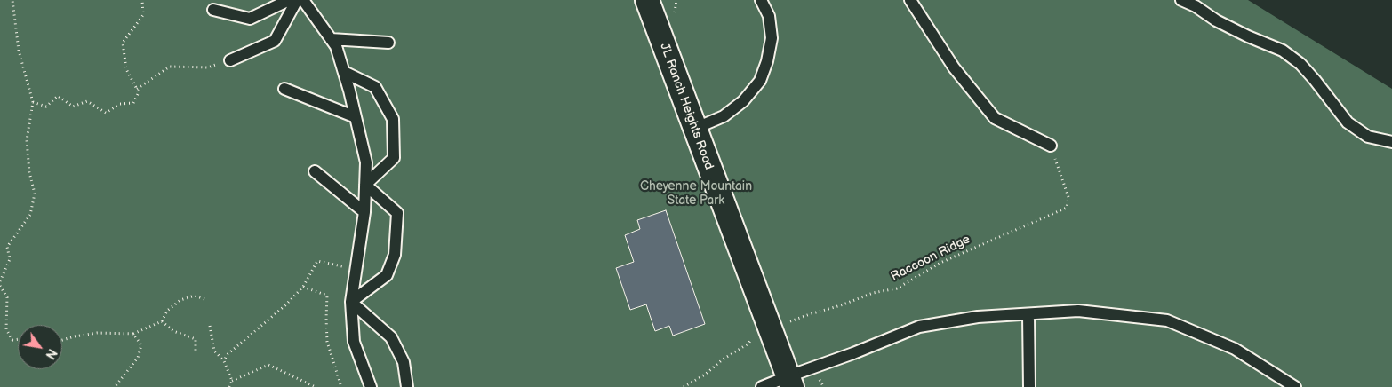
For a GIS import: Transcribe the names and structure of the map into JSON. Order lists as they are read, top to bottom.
{
  "streets": {
    "street": ["JL Ranch Heights Road"],
    "path": ["Raccoon Ridge"]
  },
  "crossings": [
    ["JL Ranch Heights Road", "Raccoon Ridge"]
  ],
  "parks": ["Cheyenne Mountain State Park"],
  "north": "bottom right"
}
